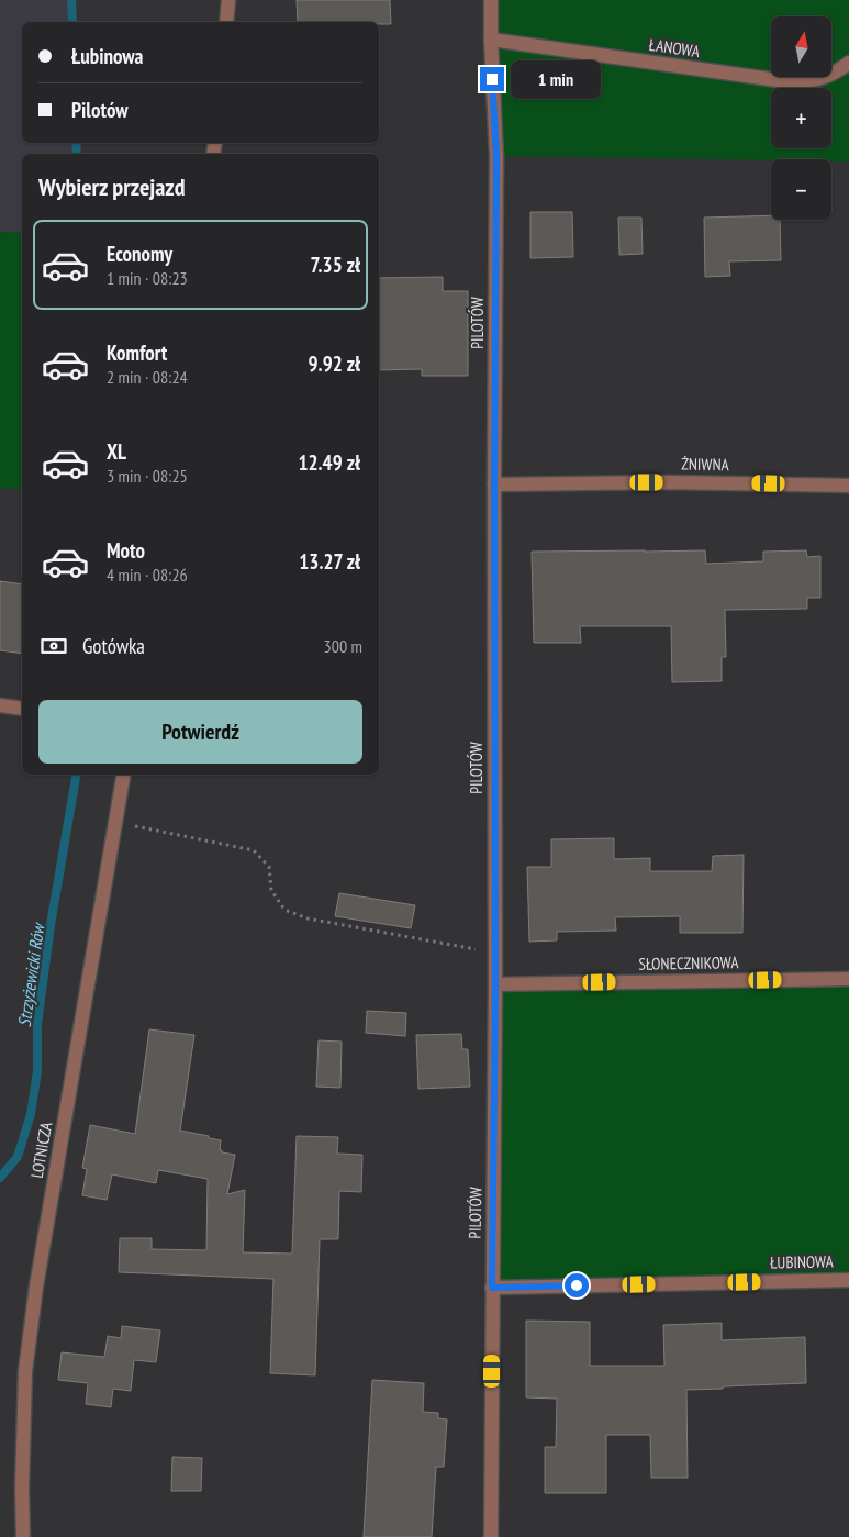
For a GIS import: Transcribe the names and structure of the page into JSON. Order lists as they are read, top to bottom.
{
  "streets": {
    "street": [
      "ŁANOWA",
      "PILOTÓW",
      "ŻNIWNA",
      "SŁONECZNIKOWA",
      "LOTNICZA",
      "ŁUBINOWA"
    ]
  },
  "crossings": [
    ["ŁANOWA", "PILOTÓW"],
    ["PILOTÓW", "ŻNIWNA"],
    ["PILOTÓW", "SŁONECZNIKOWA"],
    ["PILOTÓW", "ŁUBINOWA"]
  ],
  "water": ["Strzyżewicki Rów"],
  "north": "top",
  "page": {
    "map_buttons": ["+", "−"],
    "banner": ["Łubinowa", "Pilotów"],
    "bubble": "1 min",
    "heading": "Wybierz przejazd",
    "list": [
      {
        "name": "Economy",
        "note": "1 min · 08:23",
        "value": "7.35 zł"
      },
      {
        "name": "Komfort",
        "note": "2 min · 08:24",
        "value": "9.92 zł"
      },
      {
        "name": "XL",
        "note": "3 min · 08:25",
        "value": "12.49 zł"
      },
      {
        "name": "Moto",
        "note": "4 min · 08:26",
        "value": "13.27 zł"
      }
    ],
    "pay": ["Gotówka", "300 m"],
    "buttons": "Potwierdź"
  }
}
